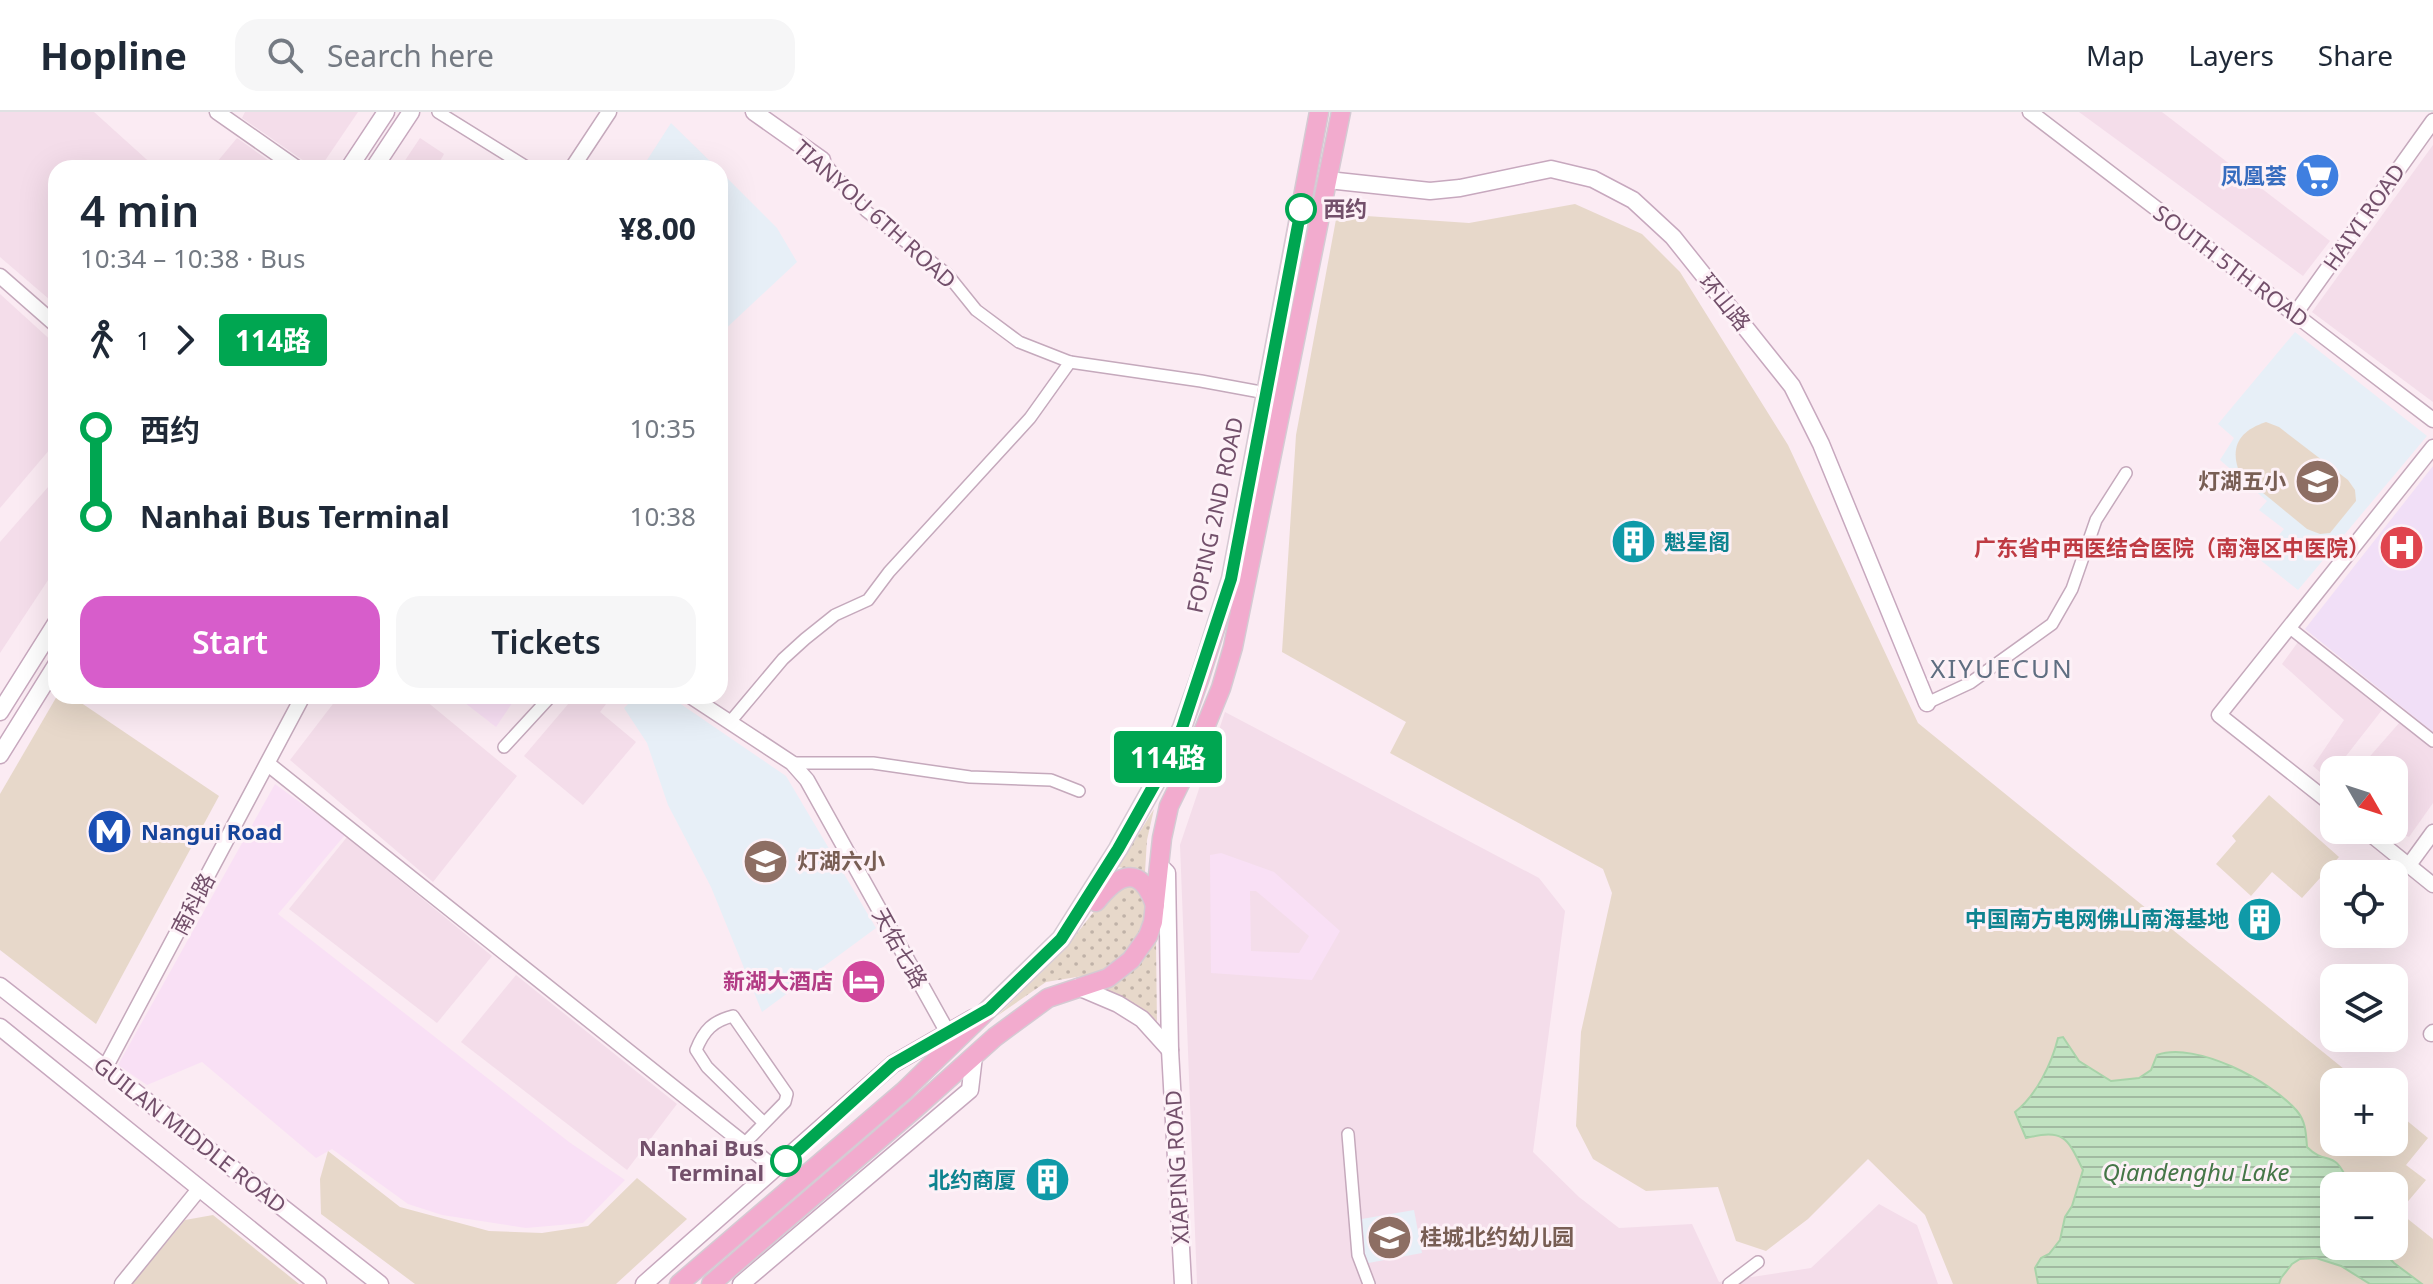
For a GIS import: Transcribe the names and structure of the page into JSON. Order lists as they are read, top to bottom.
{
  "streets": {
    "main road": [
      "TIANYOU 6TH ROAD",
      "环山路",
      "FOPING 2ND ROAD",
      "GUILAN MIDDLE ROAD",
      "XIAPING ROAD"
    ],
    "street": [
      "HAIYI ROAD",
      "SOUTH 5TH ROAD",
      "南科路",
      "天佑七路"
    ]
  },
  "crossings": [
    ["TIANYOU 6TH ROAD", "FOPING 2ND ROAD"],
    ["HAIYI ROAD", "SOUTH 5TH ROAD"],
    ["南科路", "GUILAN MIDDLE ROAD"]
  ],
  "districts": ["XIYUECUN"],
  "water": ["Qiandenghu Lake"],
  "places": {
    "supermarket": ["凤凰荟"],
    "other": ["西约", "Nanhai Bus Terminal"],
    "school or university": ["灯湖五小", "灯湖六小", "桂城北约幼儿园"],
    "building": ["魁星阁", "中国南方电网佛山南海基地", "北约商厦"],
    "hospital": ["广东省中西医结合医院（南海区中医院）"],
    "metro station": ["Nangui Road"],
    "hotel": ["新湖大酒店"]
  },
  "lines": ["bus line 114路"],
  "north": "bottom right",
  "page": {
    "header": "Hopline",
    "search": "Search here",
    "nav": ["Map", "Layers", "Share"],
    "on_map": "114路",
    "heading": ["4 min", "10:34 – 10:38 · Bus", "¥8.00"],
    "legs": ["1", "114路"],
    "list": [
      {
        "name": "西约",
        "value": "10:35"
      },
      {
        "name": "Nanhai Bus Terminal",
        "value": "10:38"
      }
    ],
    "buttons": ["Start", "Tickets"],
    "map_buttons": ["+", "−"]
  }
}
